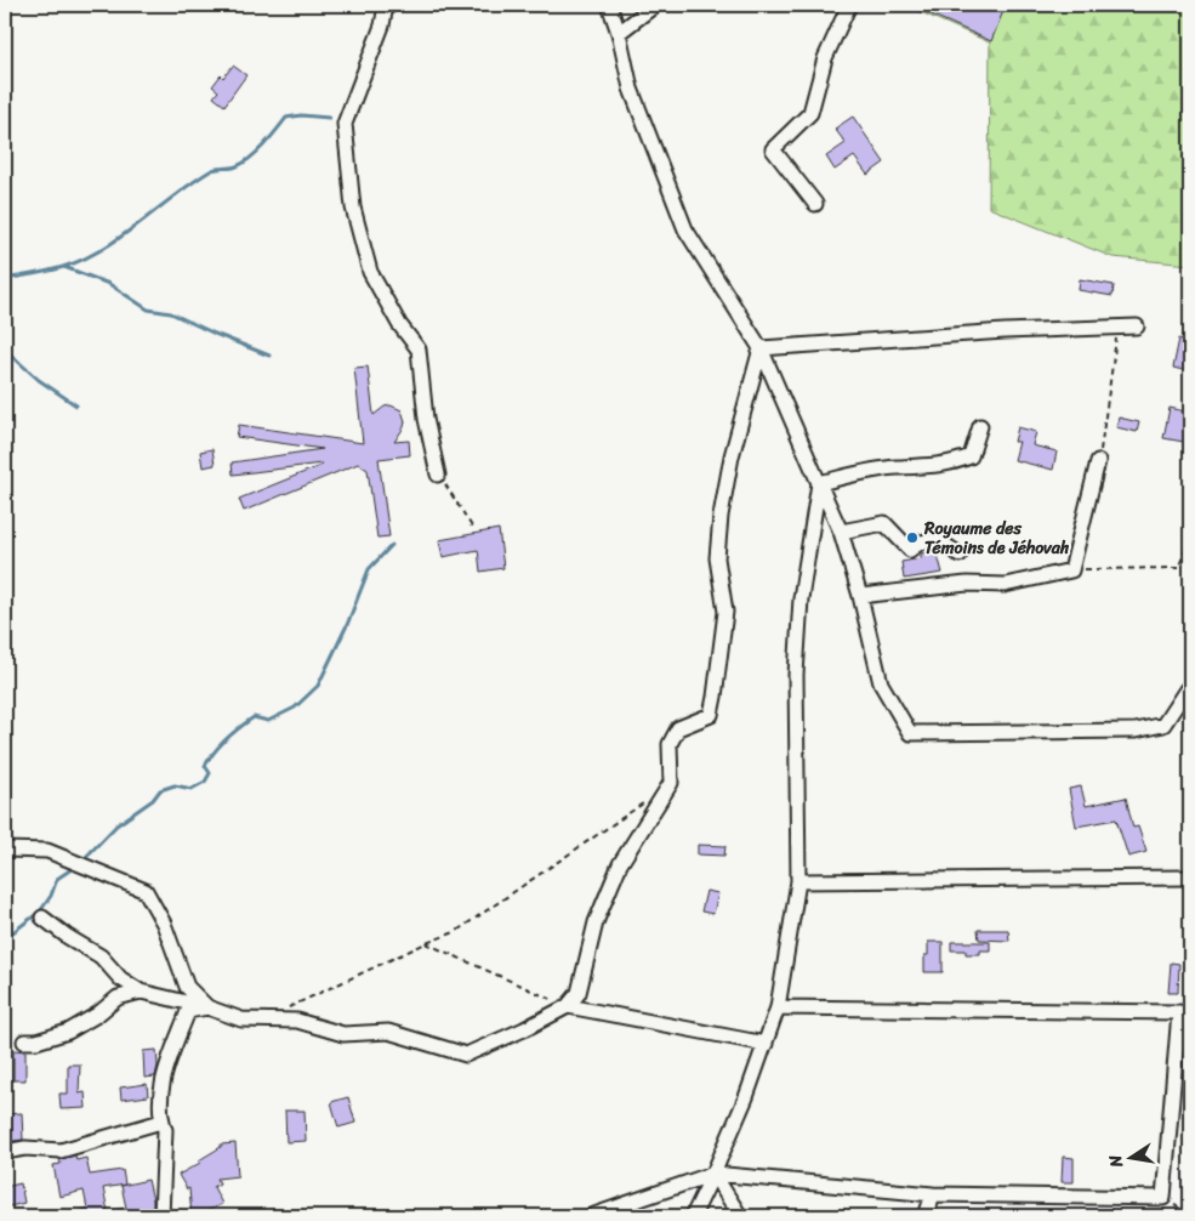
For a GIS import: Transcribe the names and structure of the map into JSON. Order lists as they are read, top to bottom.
{
  "places": ["Royaume des Témoins de Jéhovah"],
  "north": "left"
}
